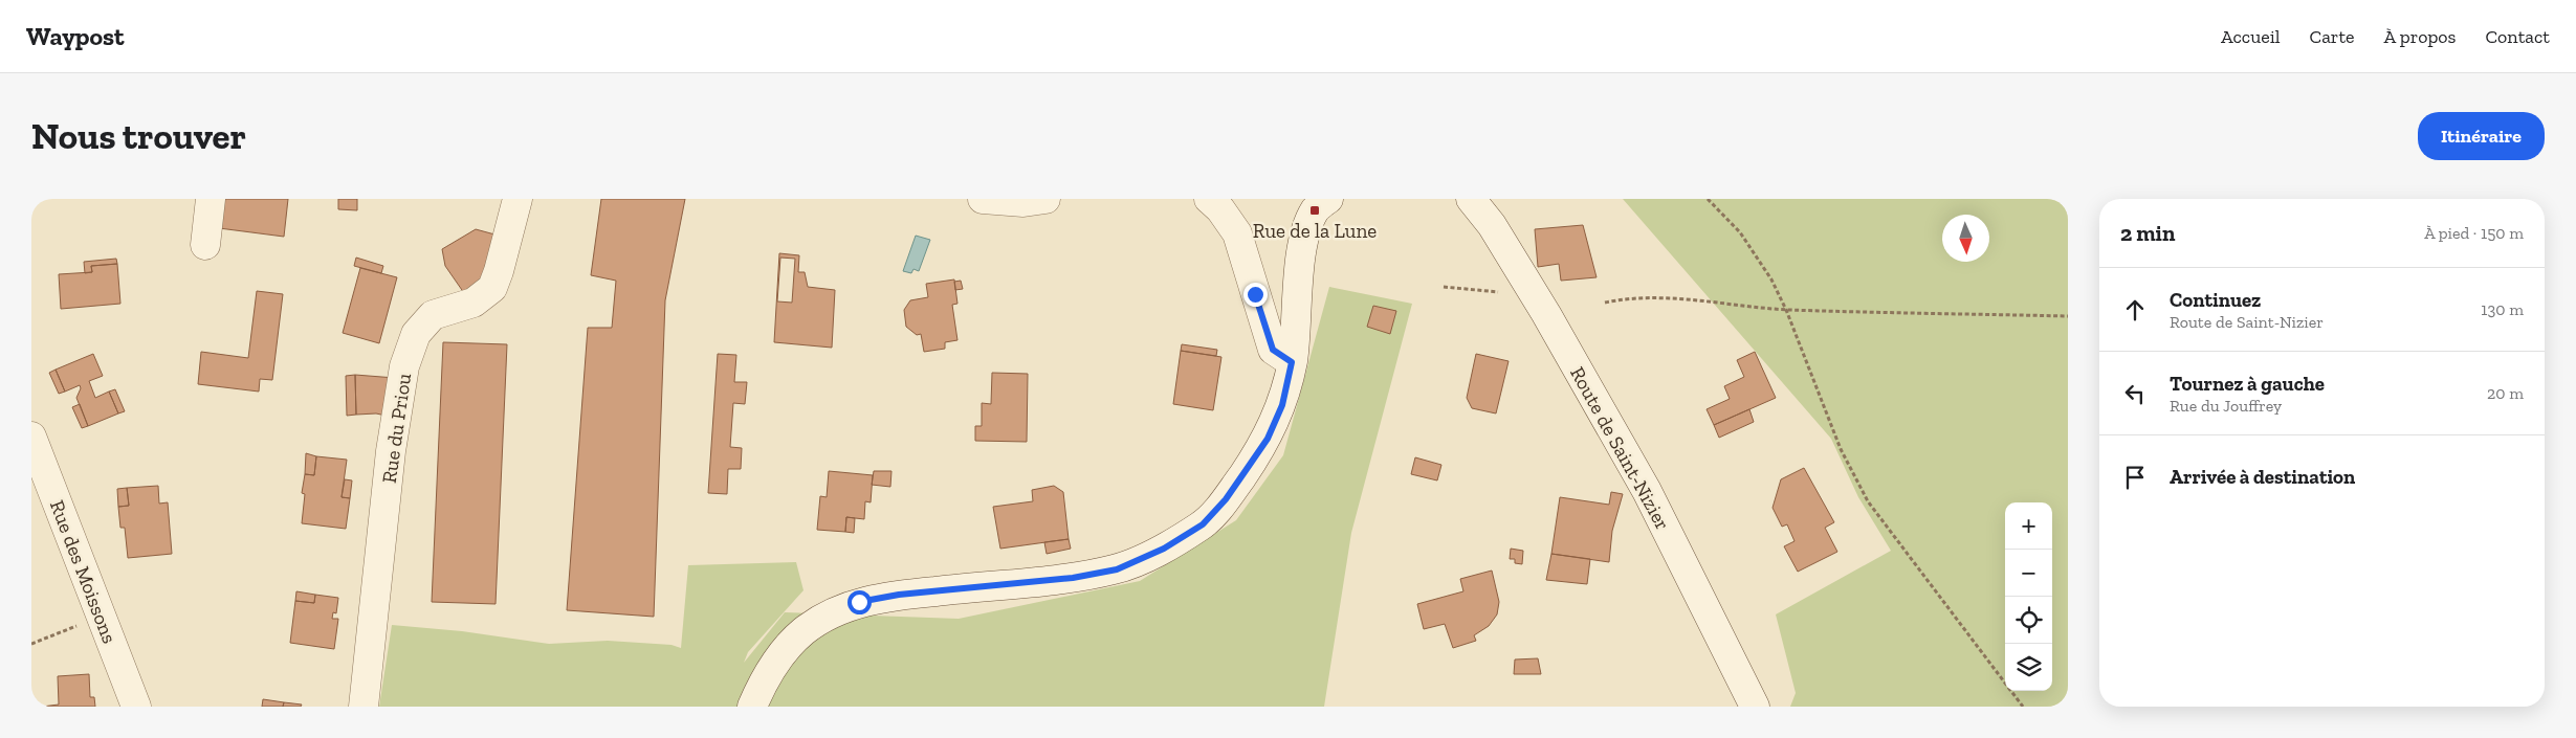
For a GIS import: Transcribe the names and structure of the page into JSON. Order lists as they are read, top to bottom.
{
  "streets": {
    "main road": ["Rue du Priou", "Route de Saint-Nizier", "Rue des Moissons"]
  },
  "places": {
    "transit": ["Rue de la Lune"]
  },
  "north": "bottom",
  "page": {
    "header": "Waypost",
    "nav": [
      "Accueil",
      "Carte",
      "À propos",
      "Contact"
    ],
    "buttons": "Itinéraire",
    "title": "Nous trouver",
    "heading": ["2 min", "À pied · 150 m"],
    "list": [
      ["Continuez", "Route de Saint-Nizier", "130 m"],
      ["Tournez à gauche", "Rue du Jouffrey", "20 m"],
      "Arrivée à destination"
    ],
    "map_buttons": ["+", "−"]
  }
}
